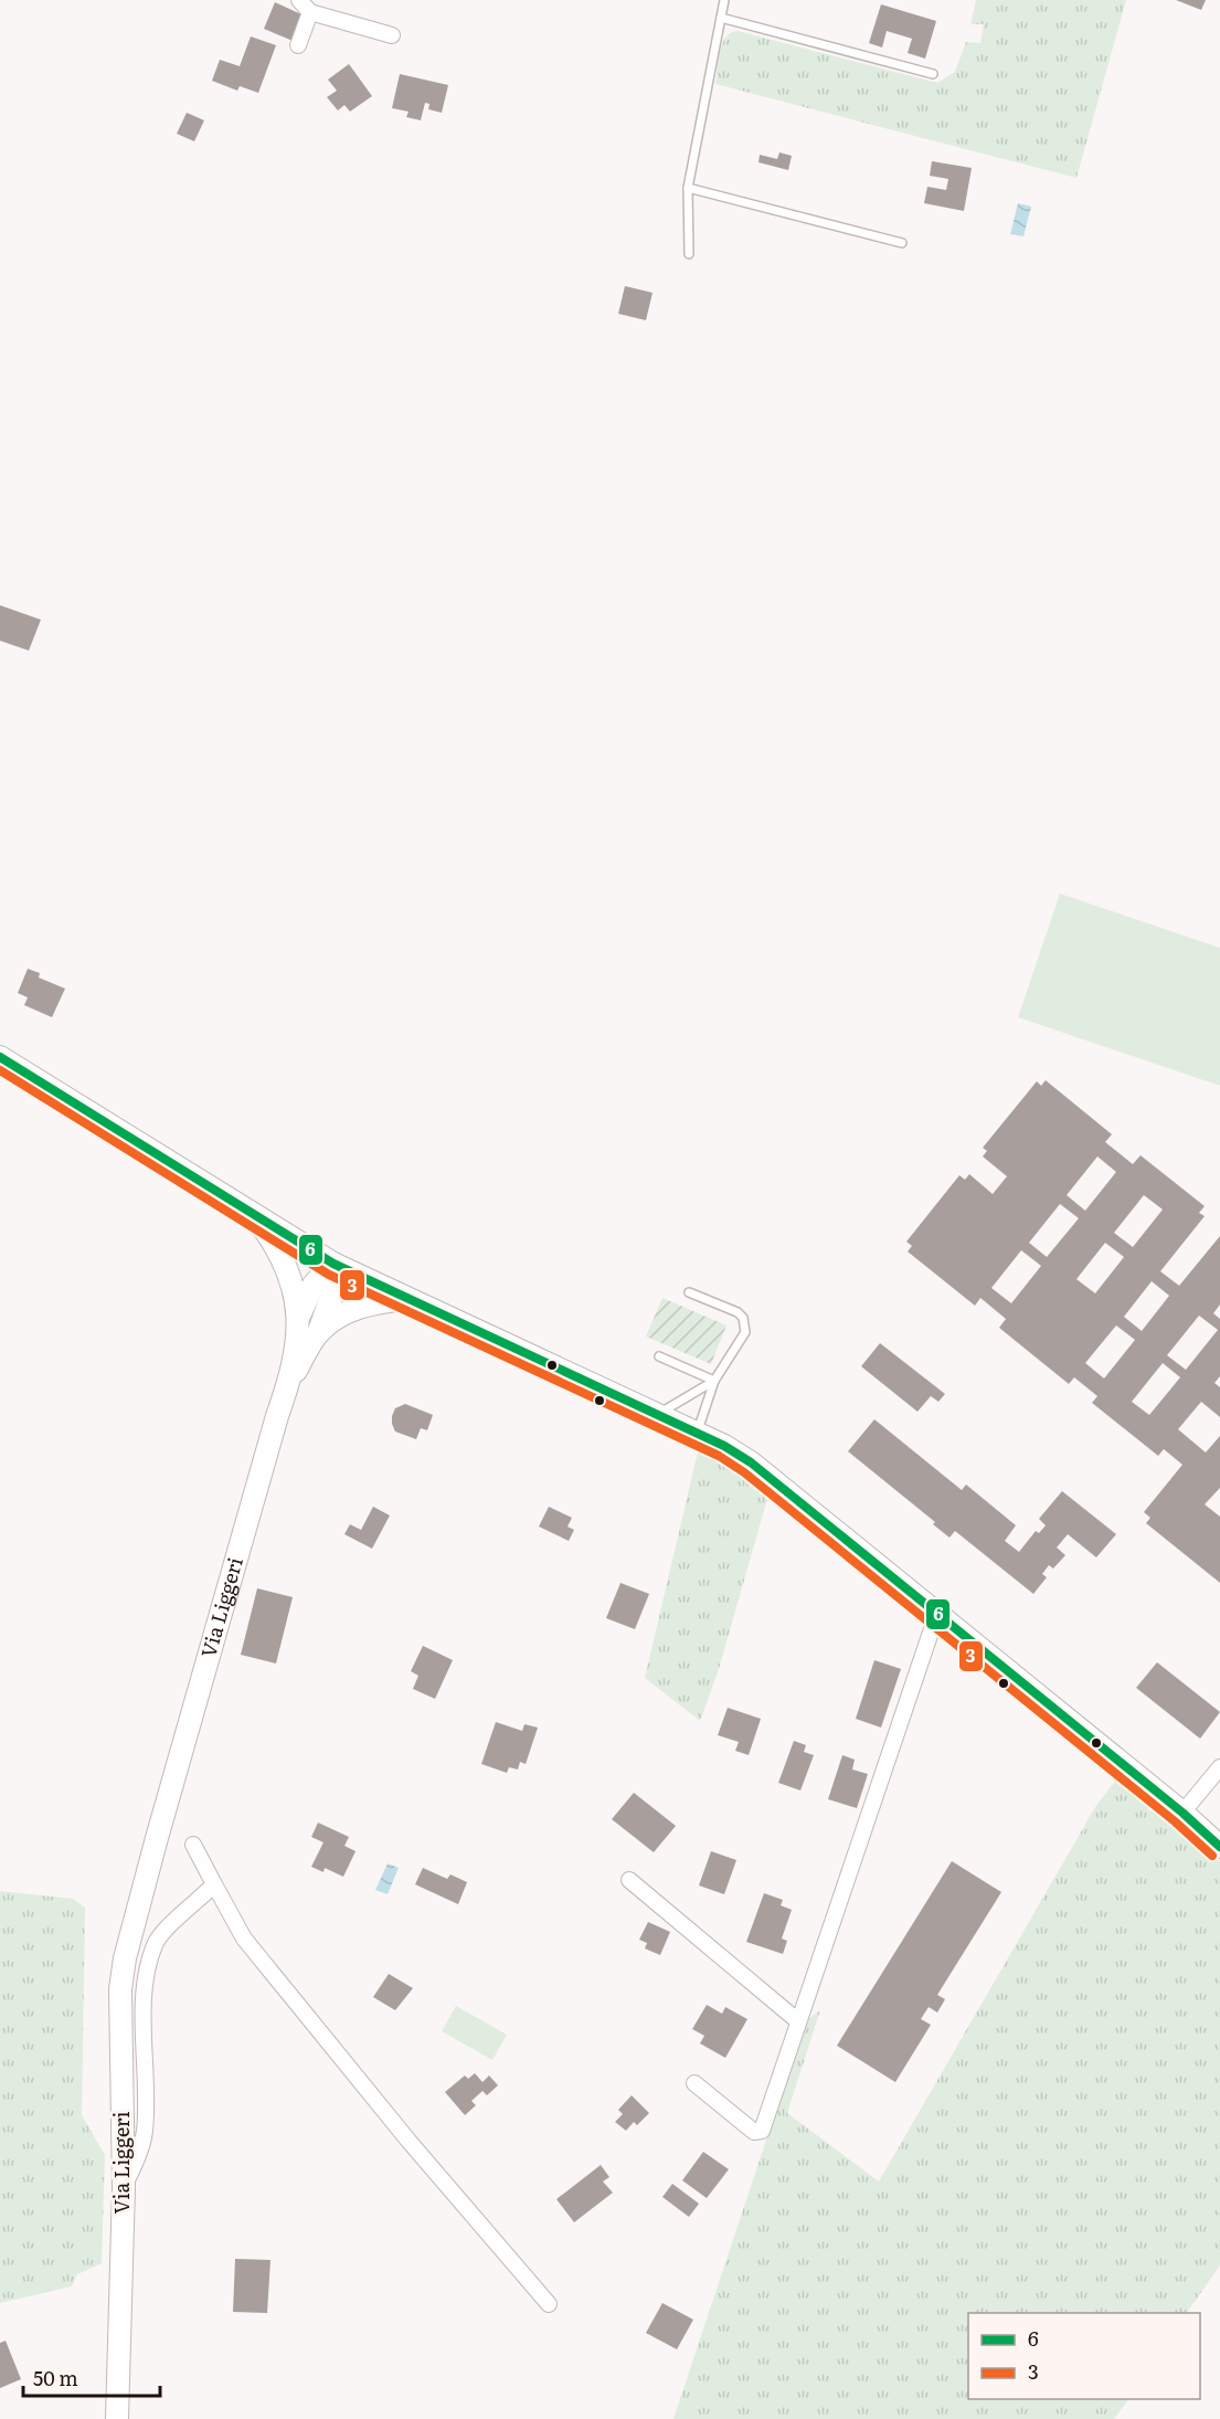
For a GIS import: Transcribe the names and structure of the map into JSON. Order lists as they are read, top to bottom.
{
  "streets": {
    "main road": ["Via Liggeri"]
  },
  "lines": ["transit line 6", "transit line 3"],
  "legend": ["6", "3"],
  "scale_bar": "50 m"
}
